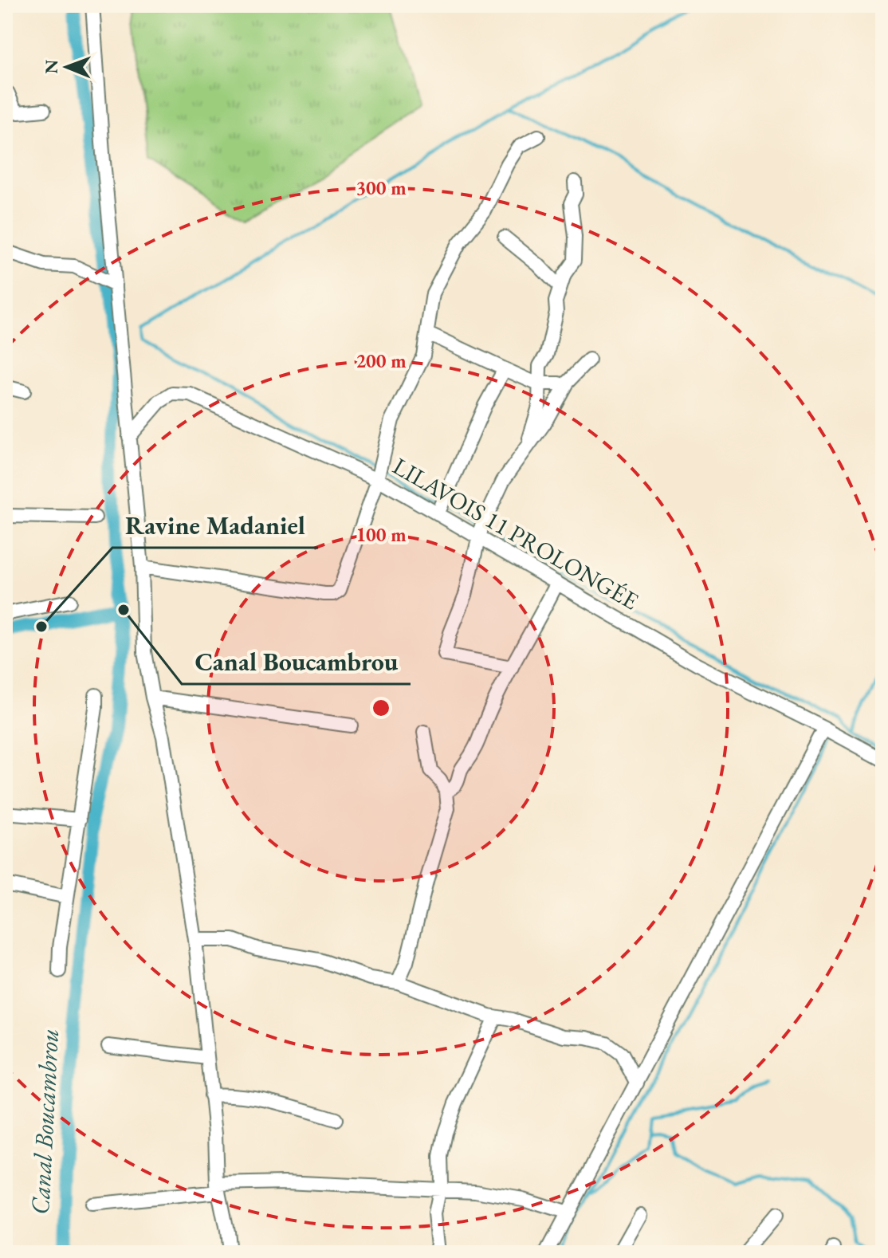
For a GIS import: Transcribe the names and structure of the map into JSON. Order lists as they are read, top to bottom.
{
  "streets": {
    "street": ["LILAVOIS 11 PROLONGÉE"]
  },
  "water": ["Canal Boucambrou"],
  "places": ["Canal Boucambrou", "Ravine Madaniel"],
  "north": "left",
  "rings": ["300 m", "200 m", "100 m"]
}
